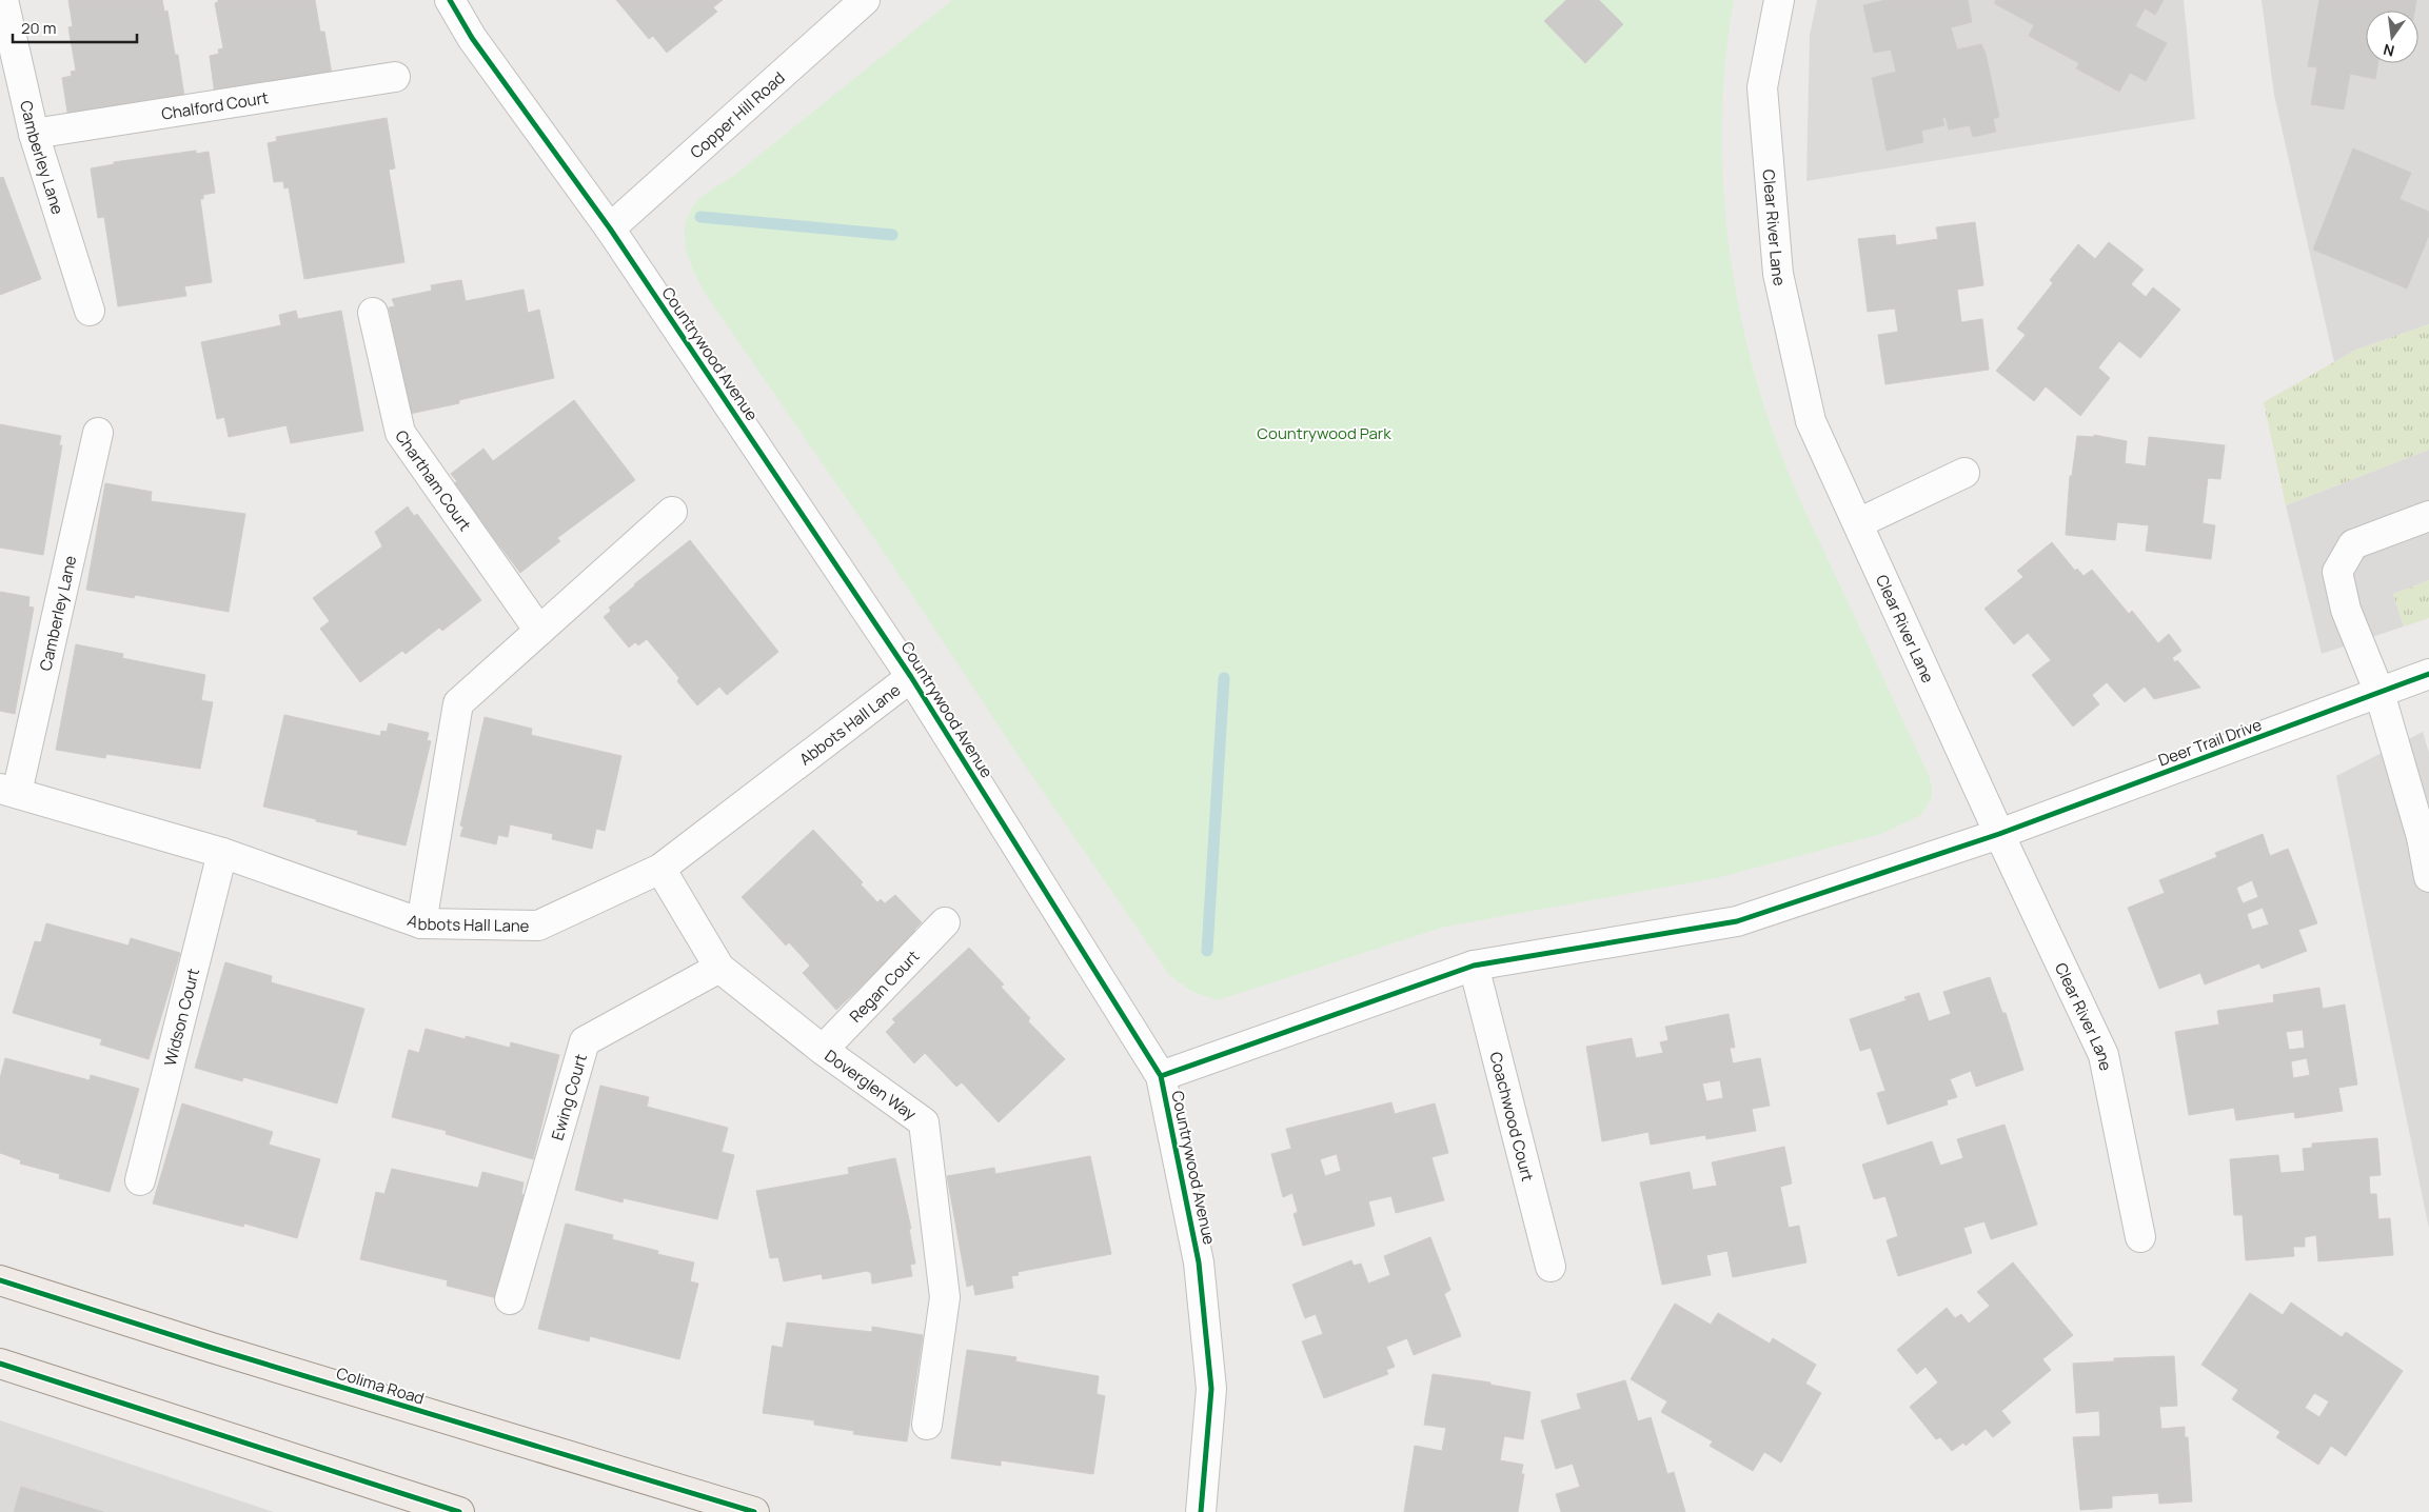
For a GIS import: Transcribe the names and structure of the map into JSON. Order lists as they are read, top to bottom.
{
  "streets": {
    "main road": ["Colima Road"],
    "street": [
      "Chalford Court",
      "Copper Hill Road",
      "Camberley Lane",
      "Clear River Lane",
      "Countrywood Avenue",
      "Chartham Court",
      "Abbots Hall Lane",
      "Deer Trail Drive",
      "Regan Court",
      "Widson Court",
      "Doverglen Way",
      "Ewing Court",
      "Coachwood Court"
    ]
  },
  "crossings": [
    ["Chalford Court", "Camberley Lane"],
    ["Copper Hill Road", "Countrywood Avenue"],
    ["Camberley Lane", "Abbots Hall Lane"],
    ["Clear River Lane", "Deer Trail Drive"],
    ["Countrywood Avenue", "Abbots Hall Lane"],
    ["Countrywood Avenue", "Deer Trail Drive"],
    ["Abbots Hall Lane", "Widson Court"],
    ["Abbots Hall Lane", "Doverglen Way"],
    ["Deer Trail Drive", "Coachwood Court"],
    ["Regan Court", "Doverglen Way"],
    ["Doverglen Way", "Ewing Court"]
  ],
  "parks": ["Countrywood Park"],
  "scale_bar": "20 m",
  "north": "bottom"
}
